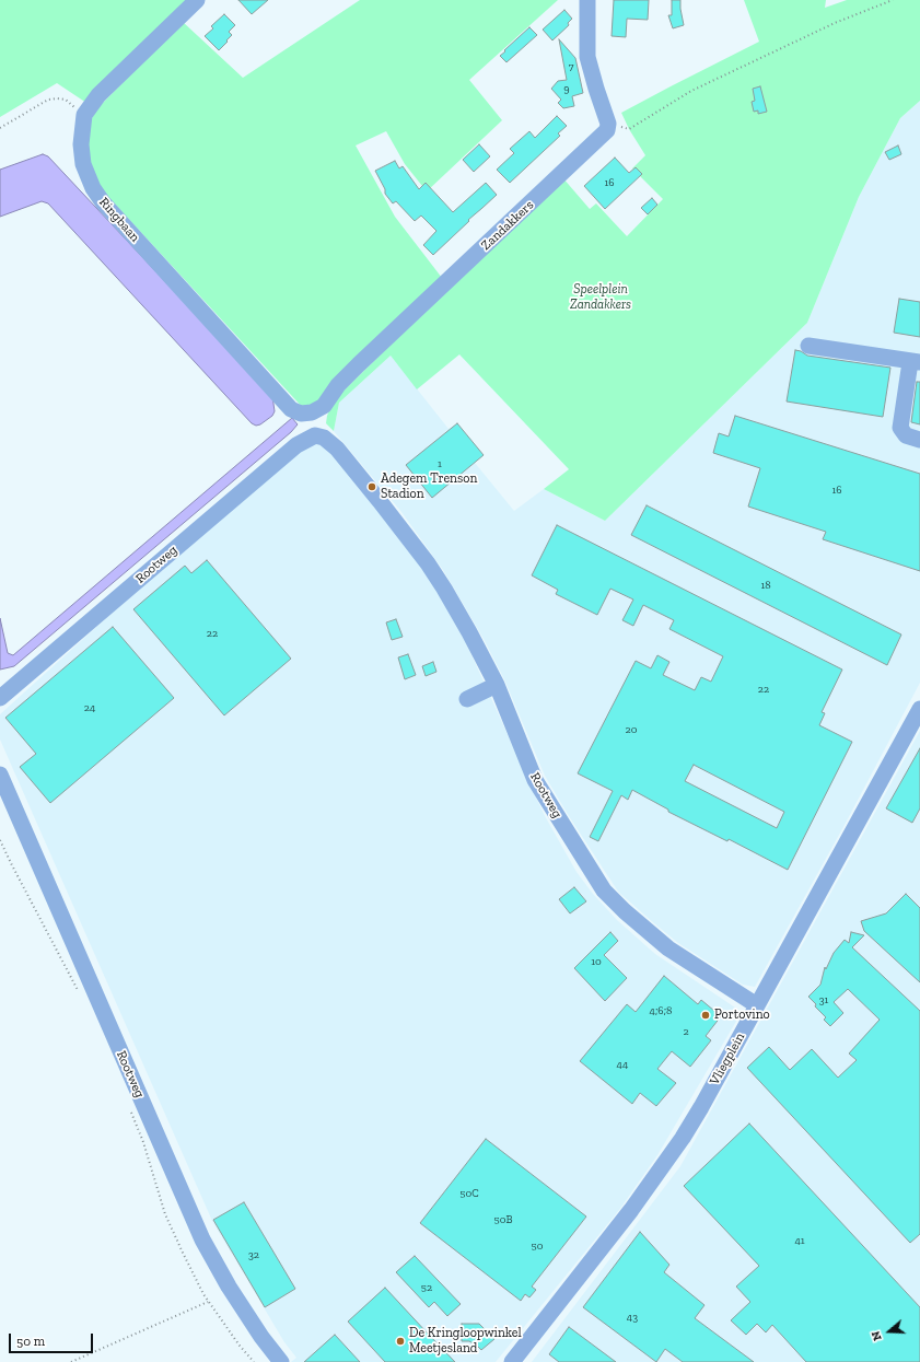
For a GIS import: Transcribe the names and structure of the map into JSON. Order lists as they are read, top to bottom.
{
  "streets": {
    "street": [
      "Ringbaan",
      "Zandakkers",
      "Rootweg",
      "Vliegplein"
    ]
  },
  "crossings": [
    ["Ringbaan", "Zandakkers"],
    ["Rootweg", "Vliegplein"]
  ],
  "parks": ["Speelplein Zandakkers"],
  "places": ["Adegem Trenson Stadion", "Portovino", "De Kringloopwinkel Meetjesland"],
  "house_numbers": [
    "7",
    "9",
    "16",
    "1",
    "16",
    "18",
    "22",
    "22",
    "24",
    "20",
    "10",
    "31",
    "4;6;8",
    "2",
    "44",
    "50C",
    "50B",
    "41",
    "50",
    "32",
    "52",
    "43"
  ],
  "scale_bar": "50 m",
  "north": "left"
}
